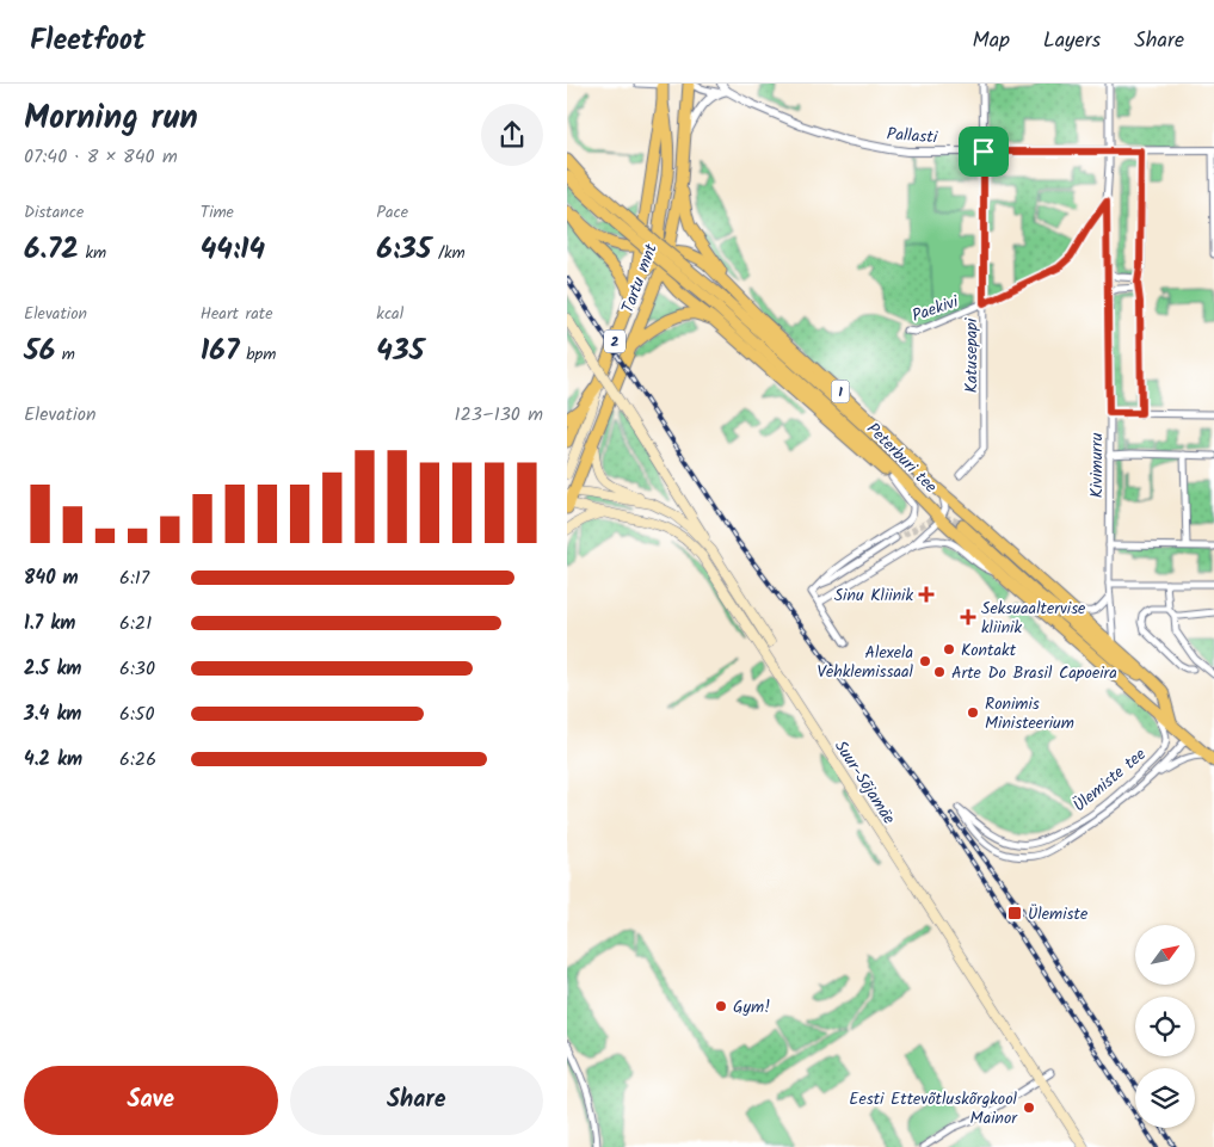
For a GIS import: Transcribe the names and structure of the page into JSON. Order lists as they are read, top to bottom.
{
  "streets": {
    "main road": [
      "Tartu mnt",
      "2",
      "1",
      "Peterburi tee",
      "Suur-Sõjamäe"
    ],
    "street": [
      "Pallasti",
      "Paekivi",
      "Katusepapi",
      "Kivimurru",
      "Ülemiste tee"
    ]
  },
  "crossings": [
    ["Pallasti", "Katusepapi"],
    ["Pallasti", "Kivimurru"],
    ["Tartu mnt", "1"],
    ["Tartu mnt", "Suur-Sõjamäe"],
    ["Paekivi", "Katusepapi"],
    ["Paekivi", "Kivimurru"],
    ["1", "Peterburi tee"],
    ["Peterburi tee", "Kivimurru"],
    ["Peterburi tee", "Ülemiste tee"]
  ],
  "places": {
    "health": ["Sinu Kliinik", "Seksuaaltervise kliinik"],
    "other": [
      "Kontakt",
      "Alexela Vehklemissaal",
      "Arte Do Brasil Capoeira",
      "Ronimis Ministeerium",
      "Gym!",
      "Eesti Ettevõtluskõrgkool Mainor"
    ],
    "transit": ["Ülemiste"]
  },
  "north": "top right",
  "page": {
    "header": "Fleetfoot",
    "nav": ["Map", "Layers", "Share"],
    "heading": ["Morning run", "07:40 · 8 × 840 m"],
    "stats": [
      ["Distance", "6.72 km"],
      ["Time", "44:14"],
      ["Pace", "6:35 /km"],
      ["Elevation", "56 m"],
      ["Heart rate", "167 bpm"],
      ["kcal", "435"]
    ],
    "chart": ["Elevation", "123–130 m"],
    "list": [
      {
        "name": "840 m",
        "note": "6:17"
      },
      {
        "name": "1.7 km",
        "note": "6:21"
      },
      {
        "name": "2.5 km",
        "note": "6:30"
      },
      {
        "name": "3.4 km",
        "note": "6:50"
      },
      {
        "name": "4.2 km",
        "note": "6:26"
      }
    ],
    "buttons": ["Save", "Share"]
  }
}
